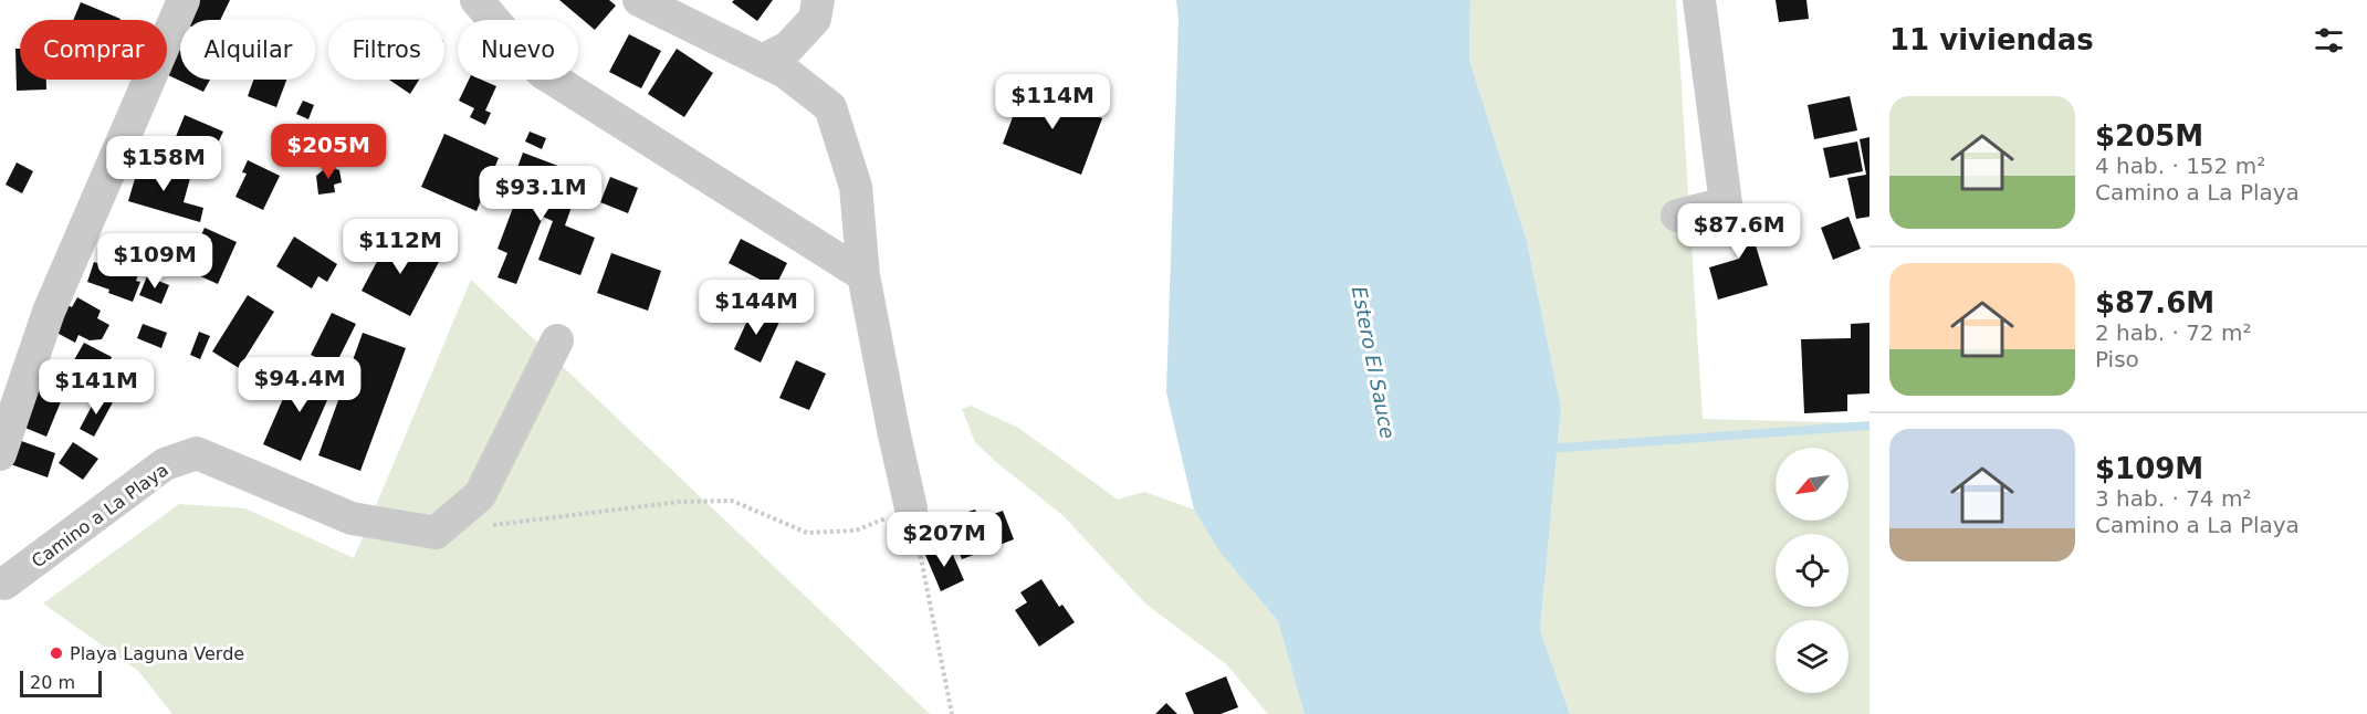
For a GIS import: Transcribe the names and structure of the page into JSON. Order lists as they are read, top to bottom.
{
  "streets": {
    "street": ["Camino a La Playa"]
  },
  "water": ["Estero El Sauce"],
  "places": ["Playa Laguna Verde"],
  "scale_bar": "20 m",
  "north": "bottom left",
  "page": {
    "heading": "11 viviendas",
    "chip": [
      "Comprar",
      "Alquilar",
      "Filtros",
      "Nuevo"
    ],
    "price": [
      "$114M",
      "$205M",
      "$158M",
      "$93.1M",
      "$87.6M",
      "$112M",
      "$109M",
      "$144M",
      "$94.4M",
      "$141M",
      "$207M"
    ],
    "list": [
      {
        "name": "$205M",
        "note": "4 hab. · 152 m² · Camino a La Playa"
      },
      {
        "name": "$87.6M",
        "note": "2 hab. · 72 m² · Piso"
      },
      {
        "name": "$109M",
        "note": "3 hab. · 74 m² · Camino a La Playa"
      }
    ],
    "scale": "20 m"
  }
}
